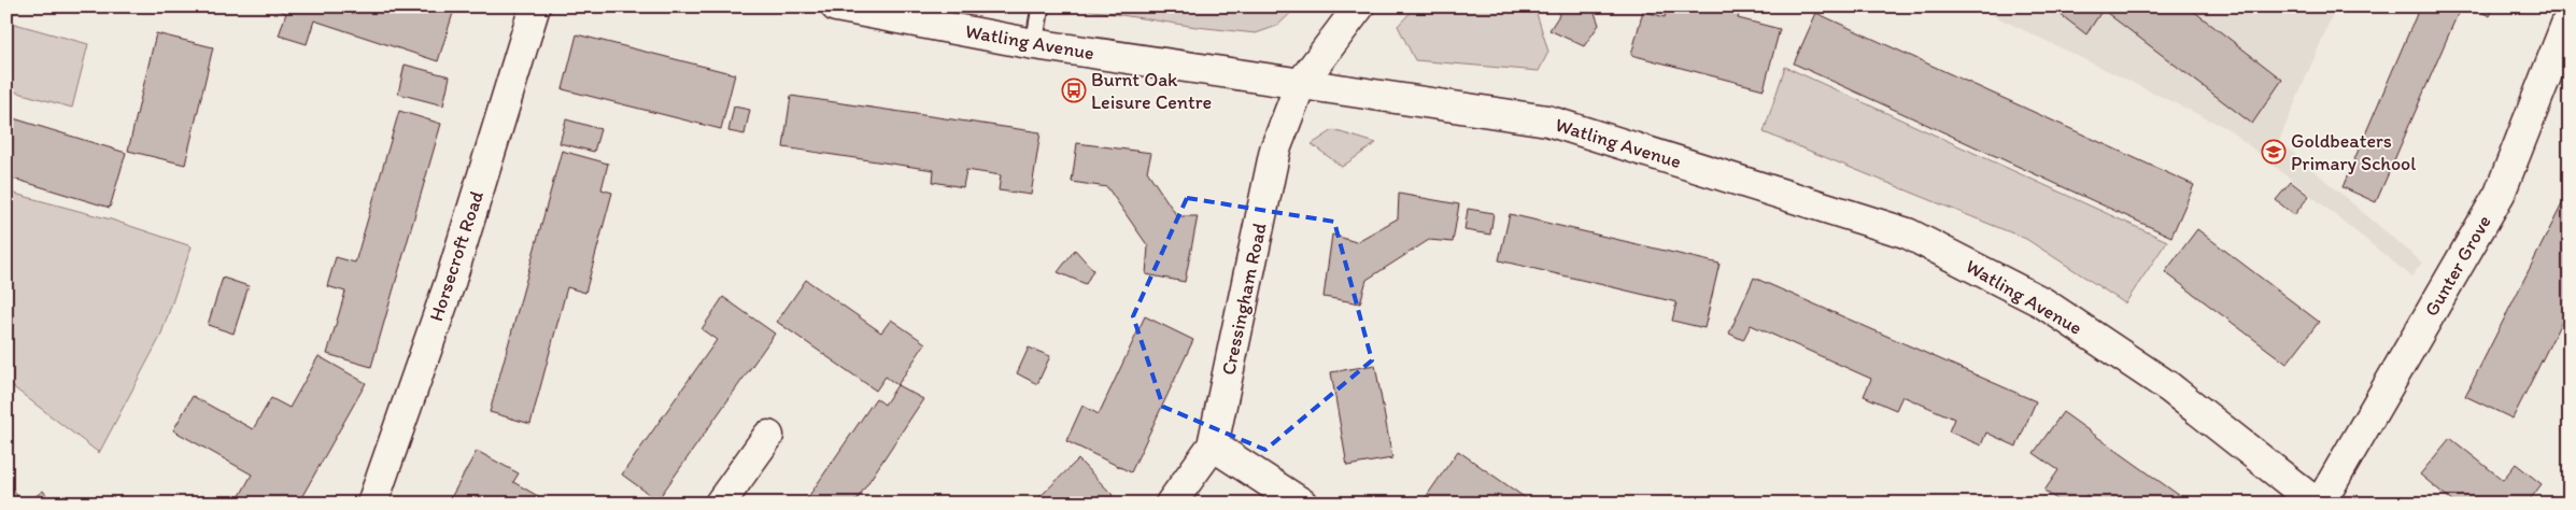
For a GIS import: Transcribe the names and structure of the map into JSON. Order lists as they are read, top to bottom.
{
  "streets": {
    "street": [
      "Watling Avenue",
      "Horsecroft Road",
      "Gunter Grove",
      "Cressingham Road"
    ]
  },
  "crossings": [
    ["Watling Avenue", "Gunter Grove"],
    ["Watling Avenue", "Cressingham Road"]
  ],
  "places": {
    "bus stop": ["Burnt Oak Leisure Centre"],
    "school or university": ["Goldbeaters Primary School"]
  }
}
